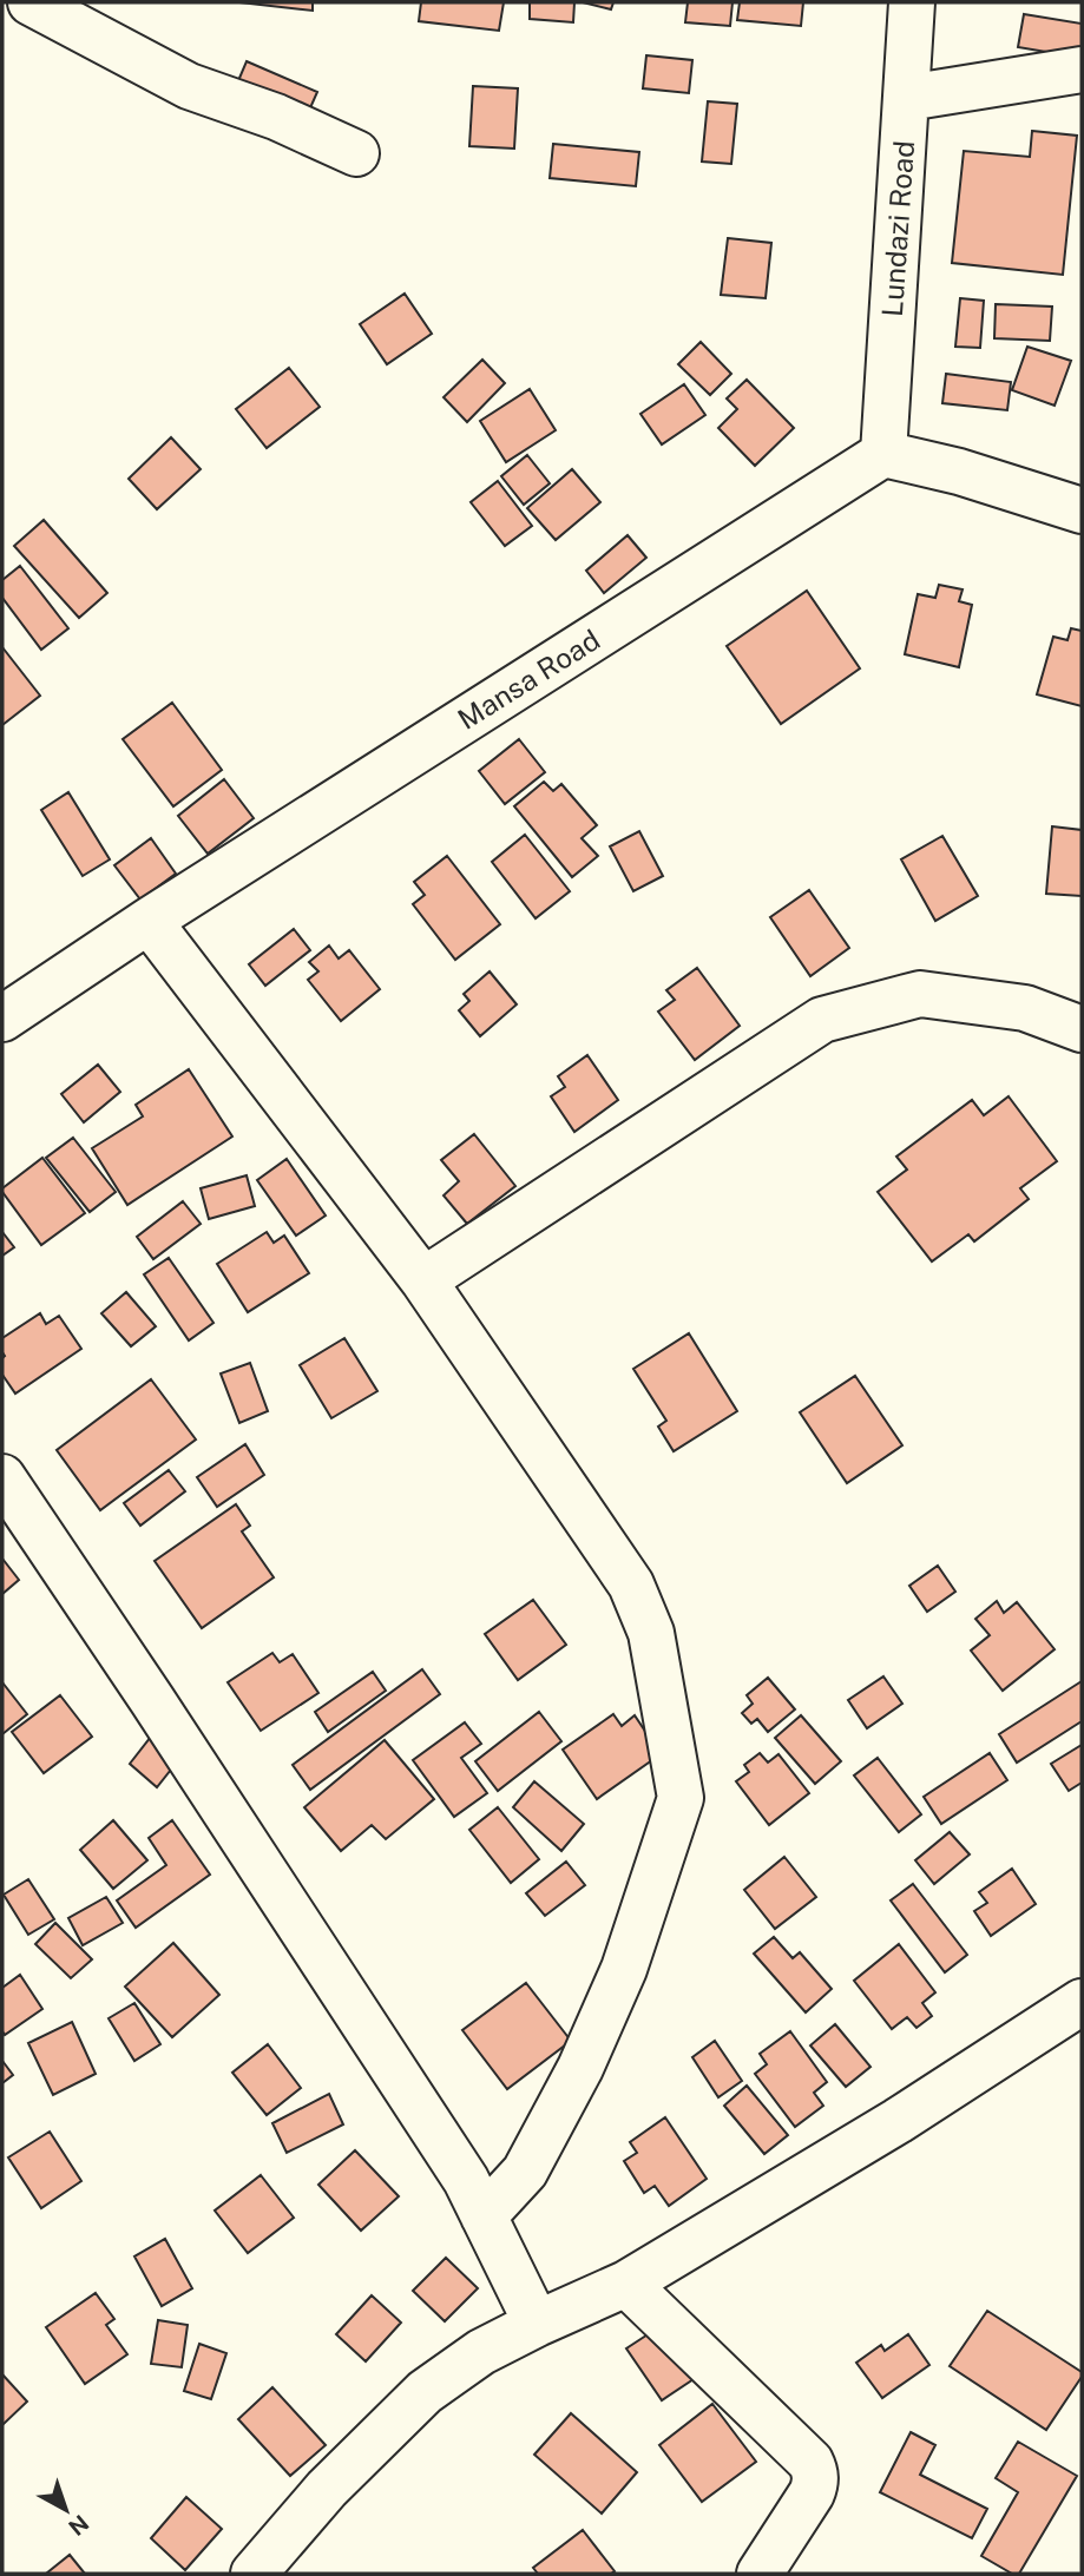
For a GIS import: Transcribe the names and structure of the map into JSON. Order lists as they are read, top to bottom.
{
  "streets": {
    "street": ["Lundazi Road", "Mansa Road"]
  },
  "crossings": [
    ["Lundazi Road", "Mansa Road"]
  ],
  "north": "bottom right"
}
